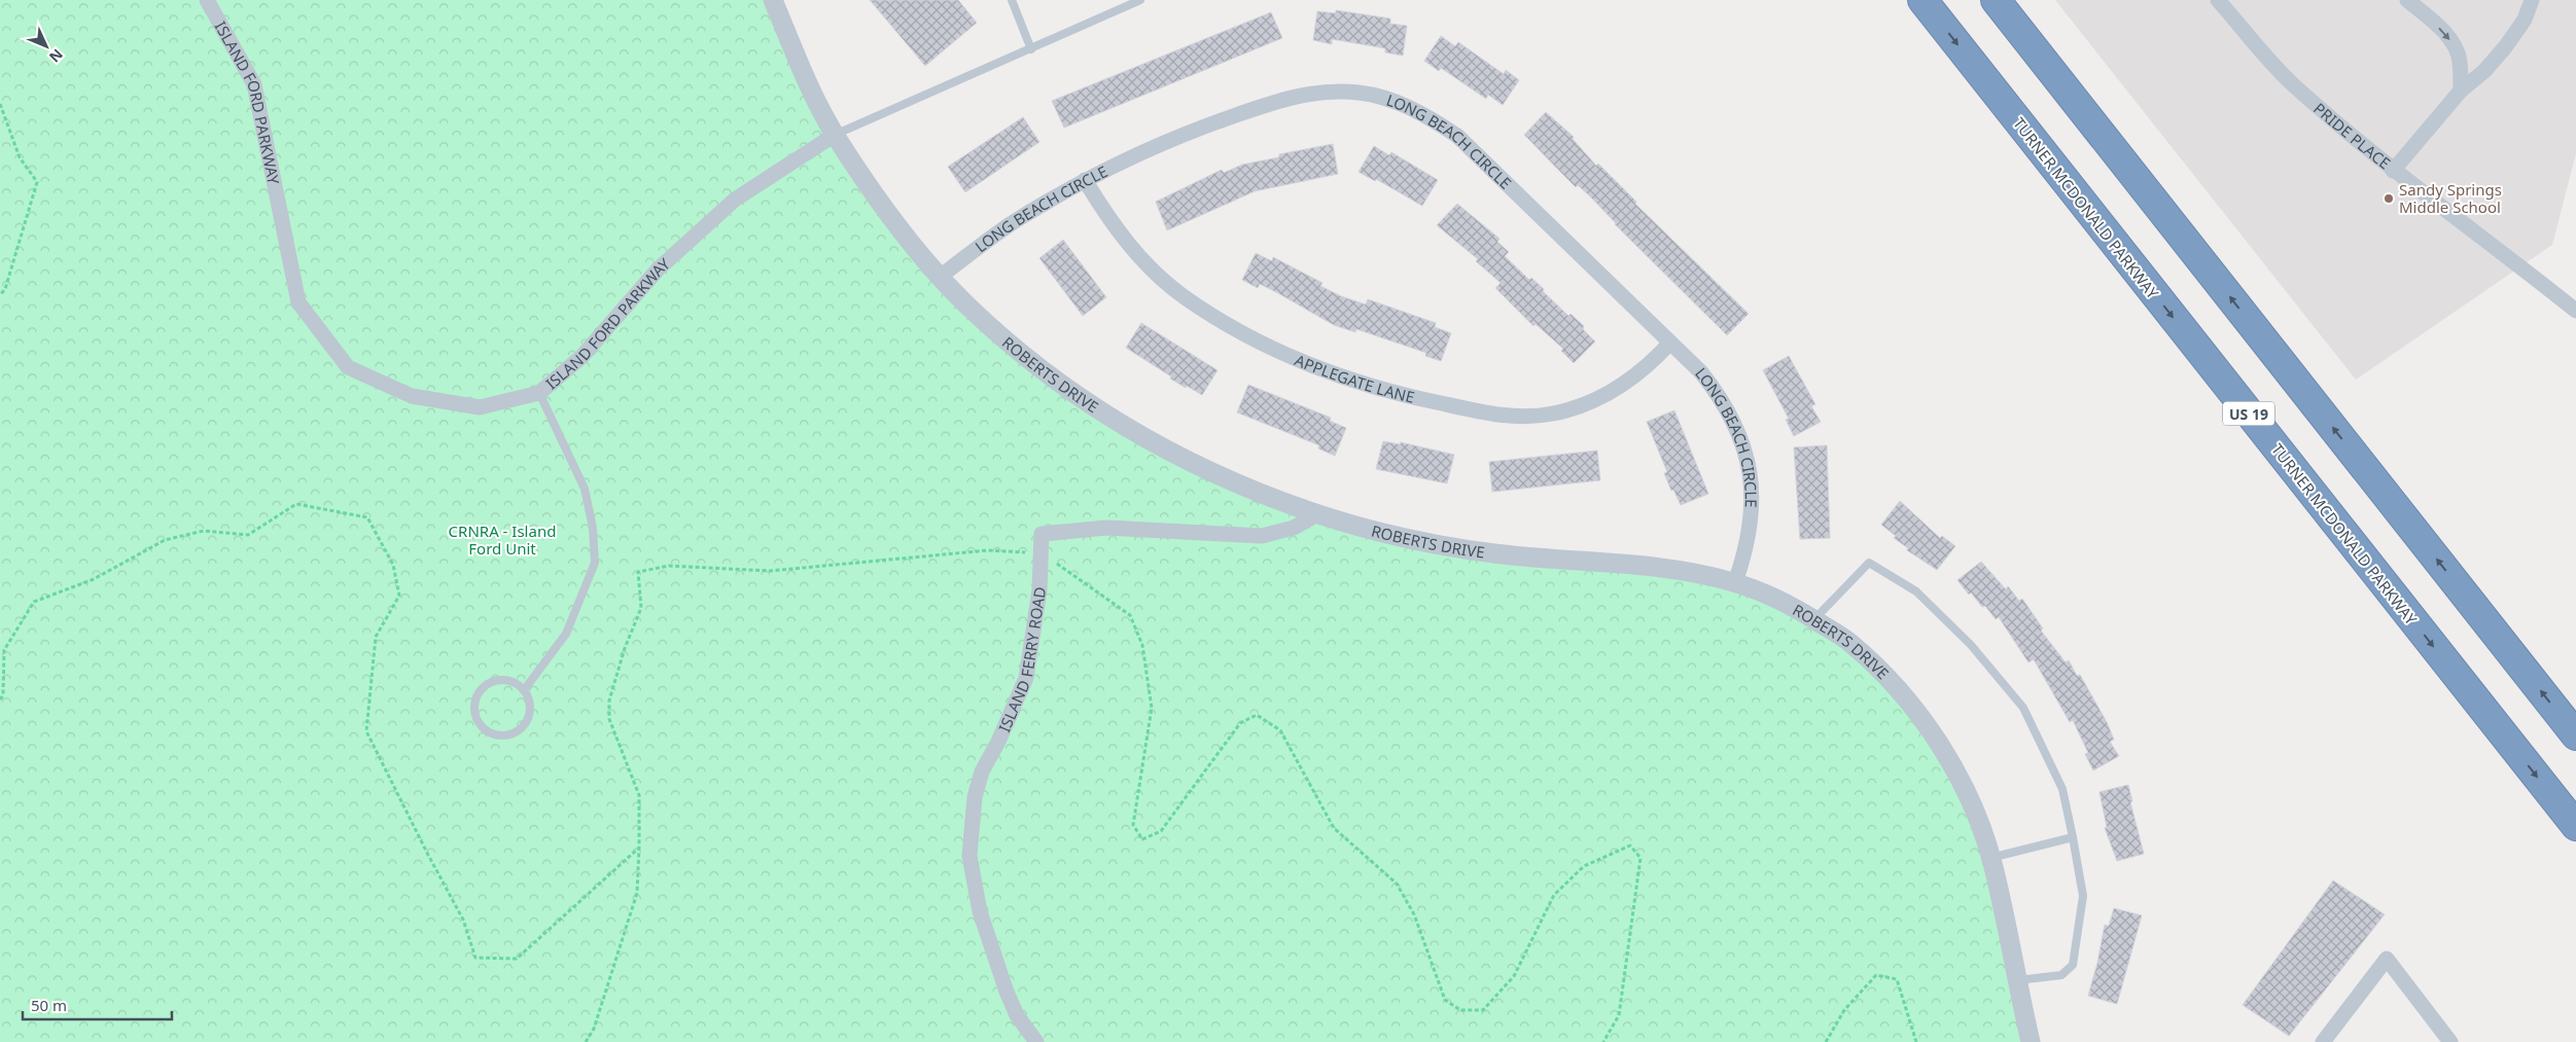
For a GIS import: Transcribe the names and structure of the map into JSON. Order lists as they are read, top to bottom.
{
  "streets": {
    "highway": ["TURNER MCDONALD PARKWAY", "US 19"],
    "street": [
      "ISLAND FORD PARKWAY",
      "PRIDE PLACE",
      "LONG BEACH CIRCLE",
      "ROBERTS DRIVE",
      "APPLEGATE LANE",
      "ISLAND FERRY ROAD"
    ]
  },
  "crossings": [
    ["ISLAND FORD PARKWAY", "ROBERTS DRIVE"],
    ["LONG BEACH CIRCLE", "ROBERTS DRIVE"],
    ["LONG BEACH CIRCLE", "APPLEGATE LANE"],
    ["ROBERTS DRIVE", "ISLAND FERRY ROAD"]
  ],
  "parks": ["CRNRA - Island Ford Unit"],
  "places": ["Sandy Springs Middle School"],
  "scale_bar": "50 m",
  "north": "bottom right"
}
